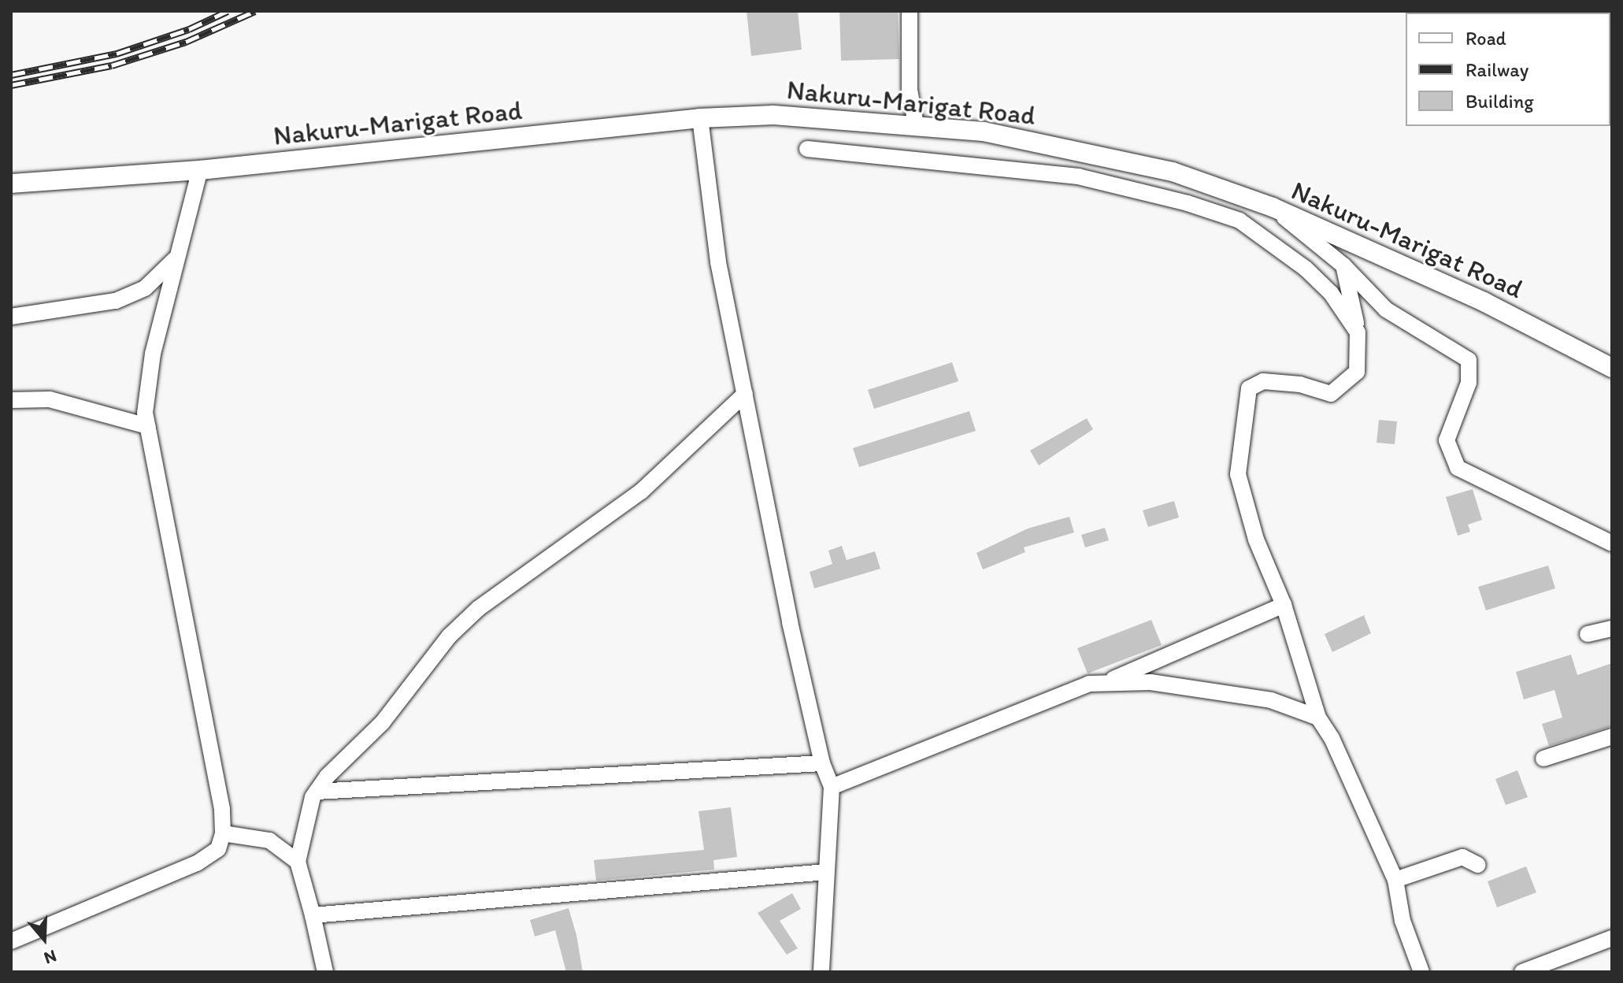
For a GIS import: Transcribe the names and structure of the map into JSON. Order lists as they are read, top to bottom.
{
  "streets": {
    "main road": ["Nakuru-Marigat Road"]
  },
  "legend": ["Road", "Railway", "Building"],
  "north": "bottom"
}
